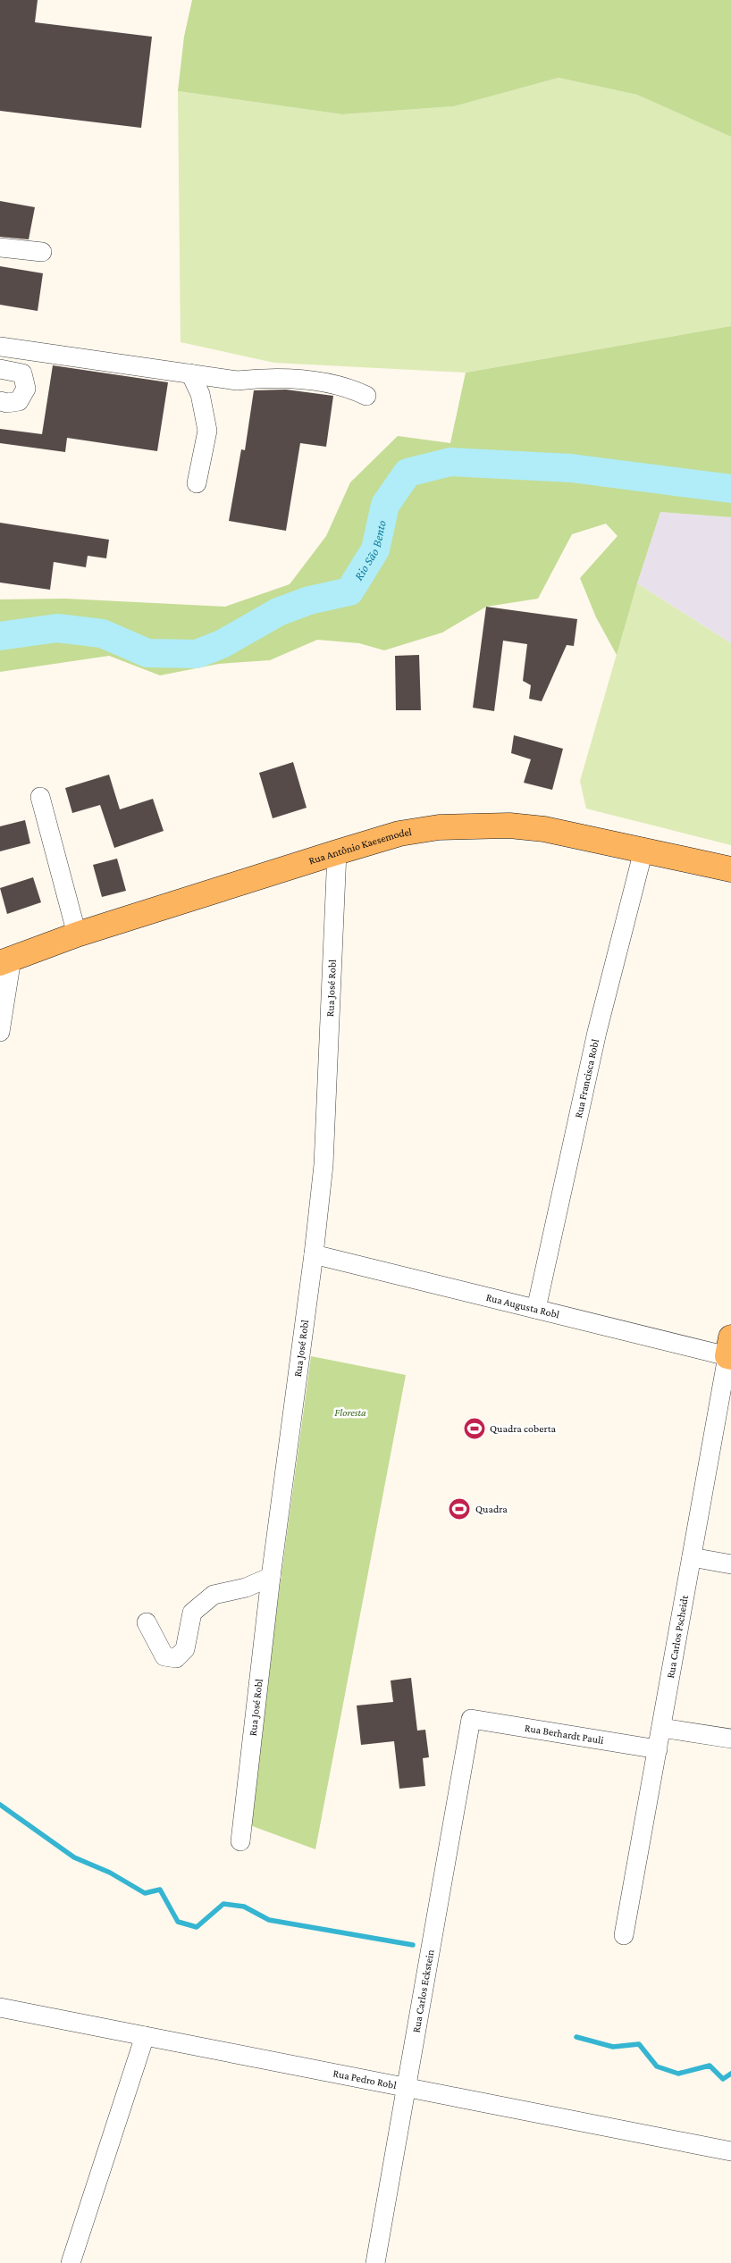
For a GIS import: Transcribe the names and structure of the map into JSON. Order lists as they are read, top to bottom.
{
  "streets": {
    "main road": ["Rua Antônio Kaesemodel"],
    "street": [
      "Rua José Robl",
      "Rua Francisca Robl",
      "Rua Augusta Robl",
      "Rua Carlos Pscheidt",
      "Rua Berhardt Pauli",
      "Rua Carlos Eckstein",
      "Rua Pedro Robl"
    ]
  },
  "crossings": [
    ["Rua Antônio Kaesemodel", "Rua José Robl"],
    ["Rua Antônio Kaesemodel", "Rua Francisca Robl"],
    ["Rua José Robl", "Rua Augusta Robl"],
    ["Rua Francisca Robl", "Rua Augusta Robl"],
    ["Rua Augusta Robl", "Rua Carlos Pscheidt"],
    ["Rua Carlos Pscheidt", "Rua Berhardt Pauli"],
    ["Rua Berhardt Pauli", "Rua Carlos Eckstein"],
    ["Rua Carlos Eckstein", "Rua Pedro Robl"]
  ],
  "water": ["Rio São Bento"],
  "parks": ["Floresta"],
  "places": {
    "sports": ["Quadra coberta", "Quadra"]
  }
}
